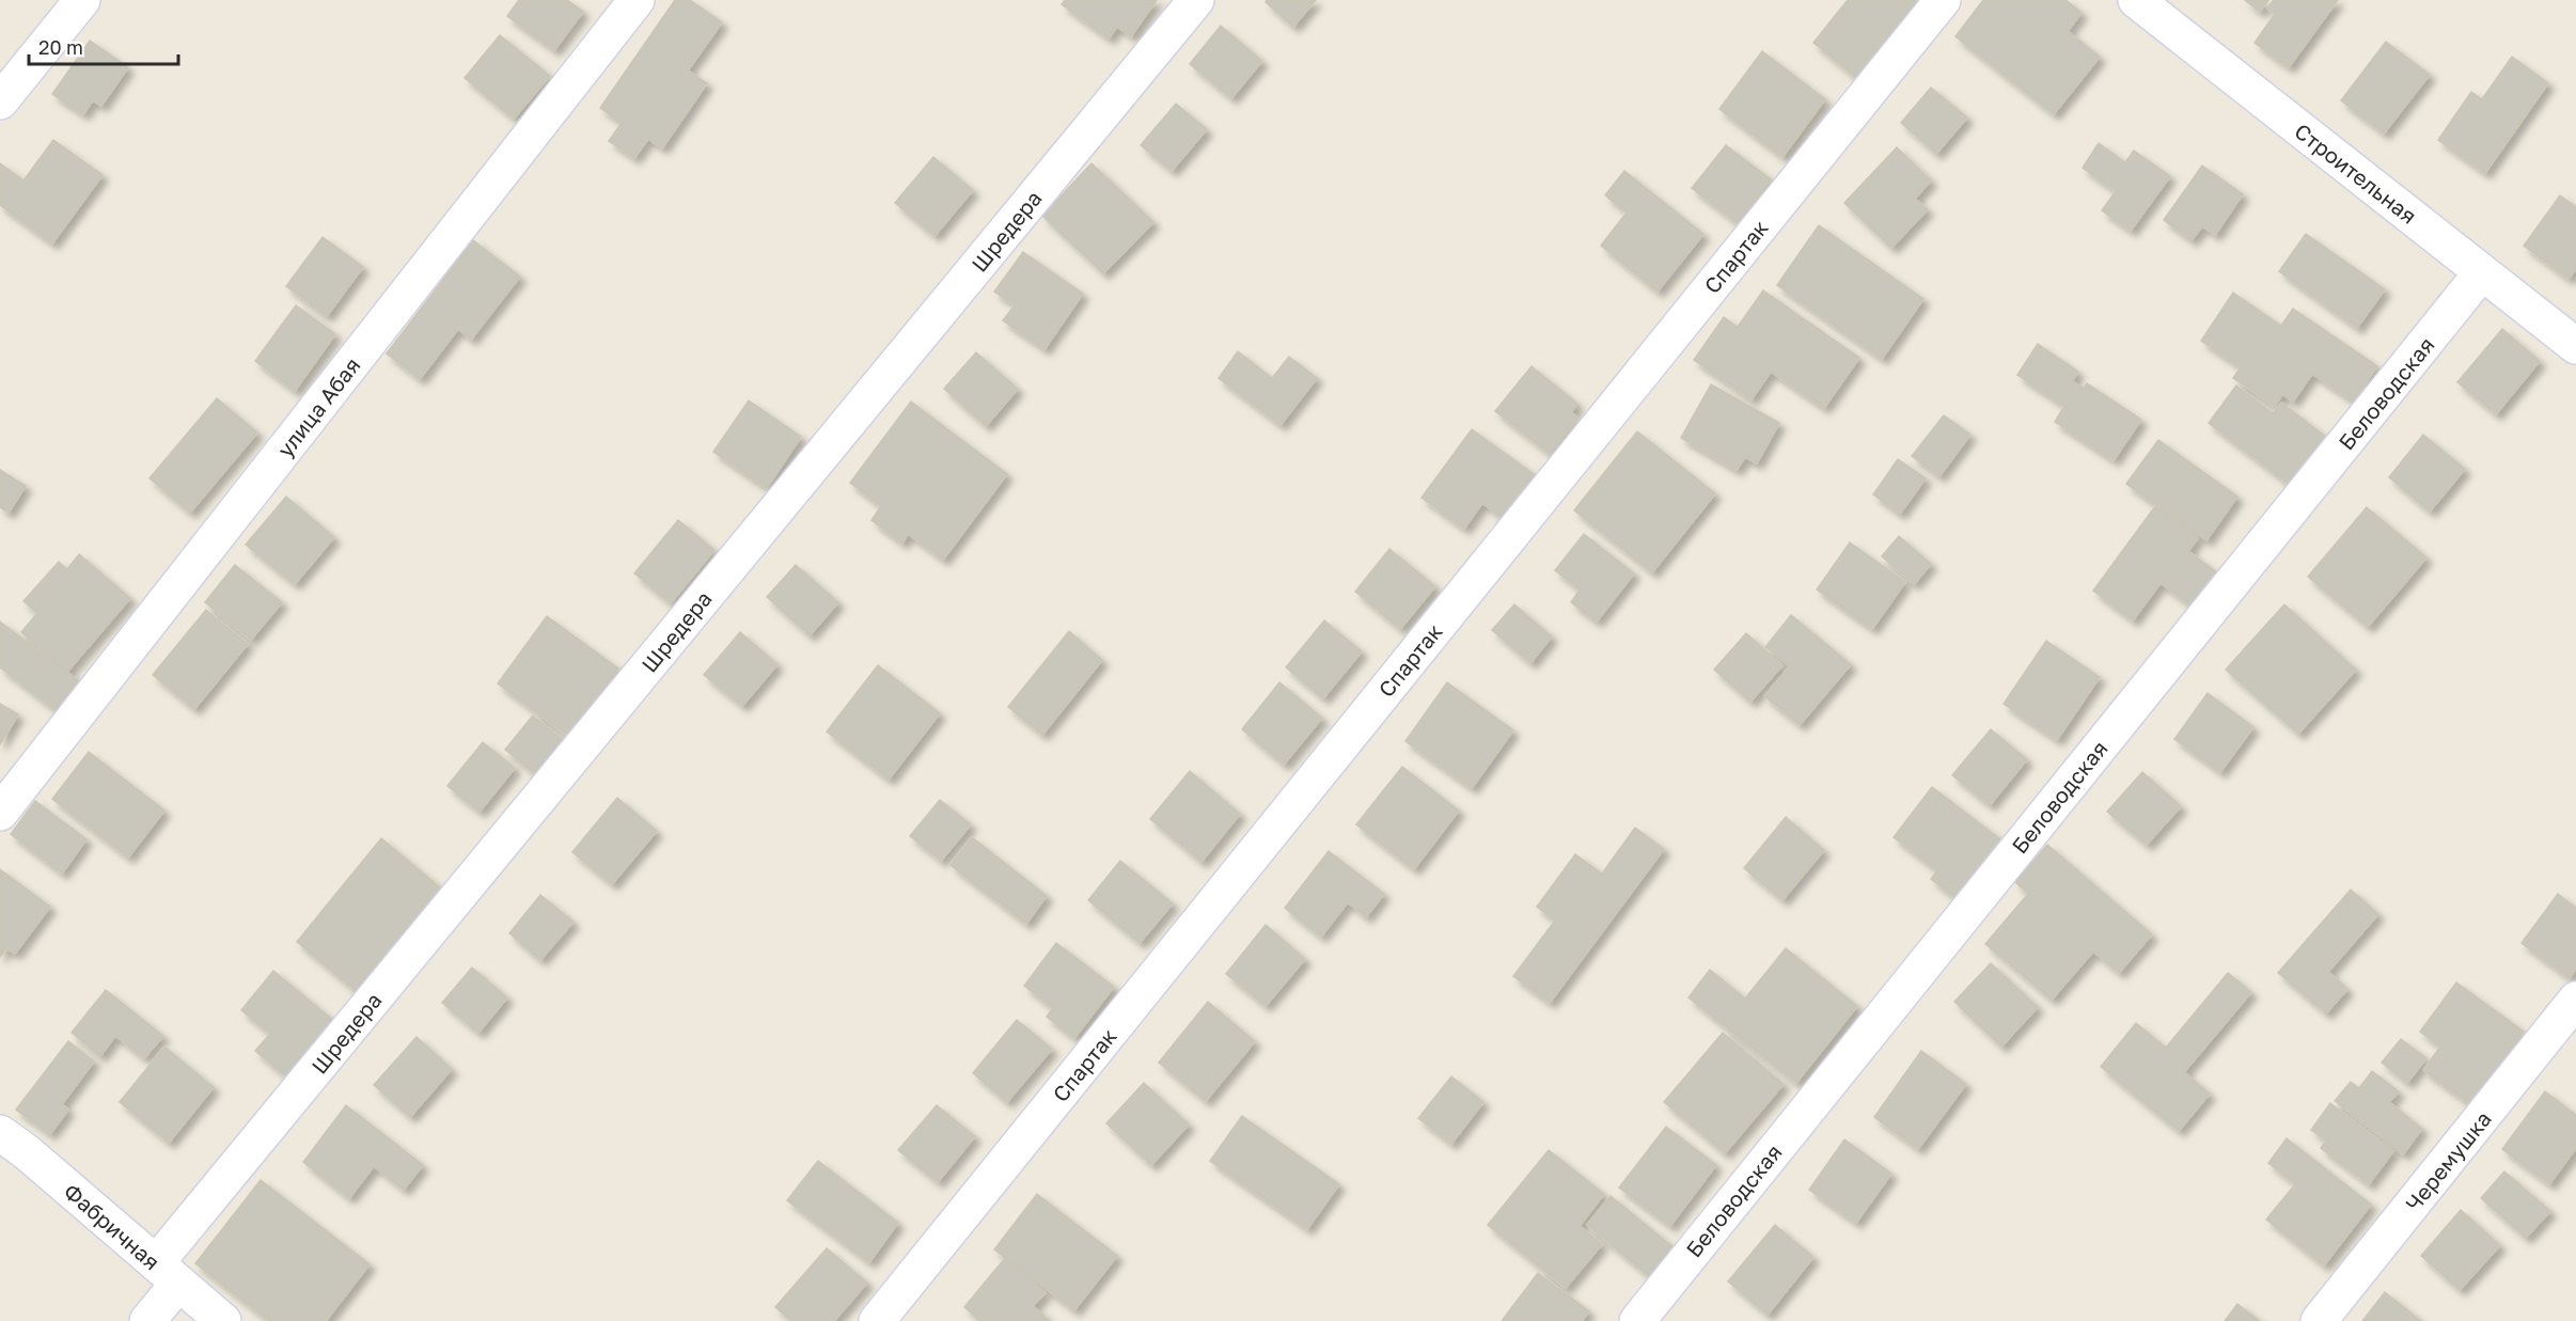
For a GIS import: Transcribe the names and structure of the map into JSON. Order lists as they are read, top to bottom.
{
  "streets": {
    "street": [
      "Строительная",
      "Шредера",
      "Спартак",
      "Беловодская",
      "улица Абая",
      "Черемушка",
      "Фабричная"
    ]
  },
  "crossings": [
    ["Строительная", "Беловодская"],
    ["Шредера", "Фабричная"]
  ],
  "scale_bar": "20 m"
}
